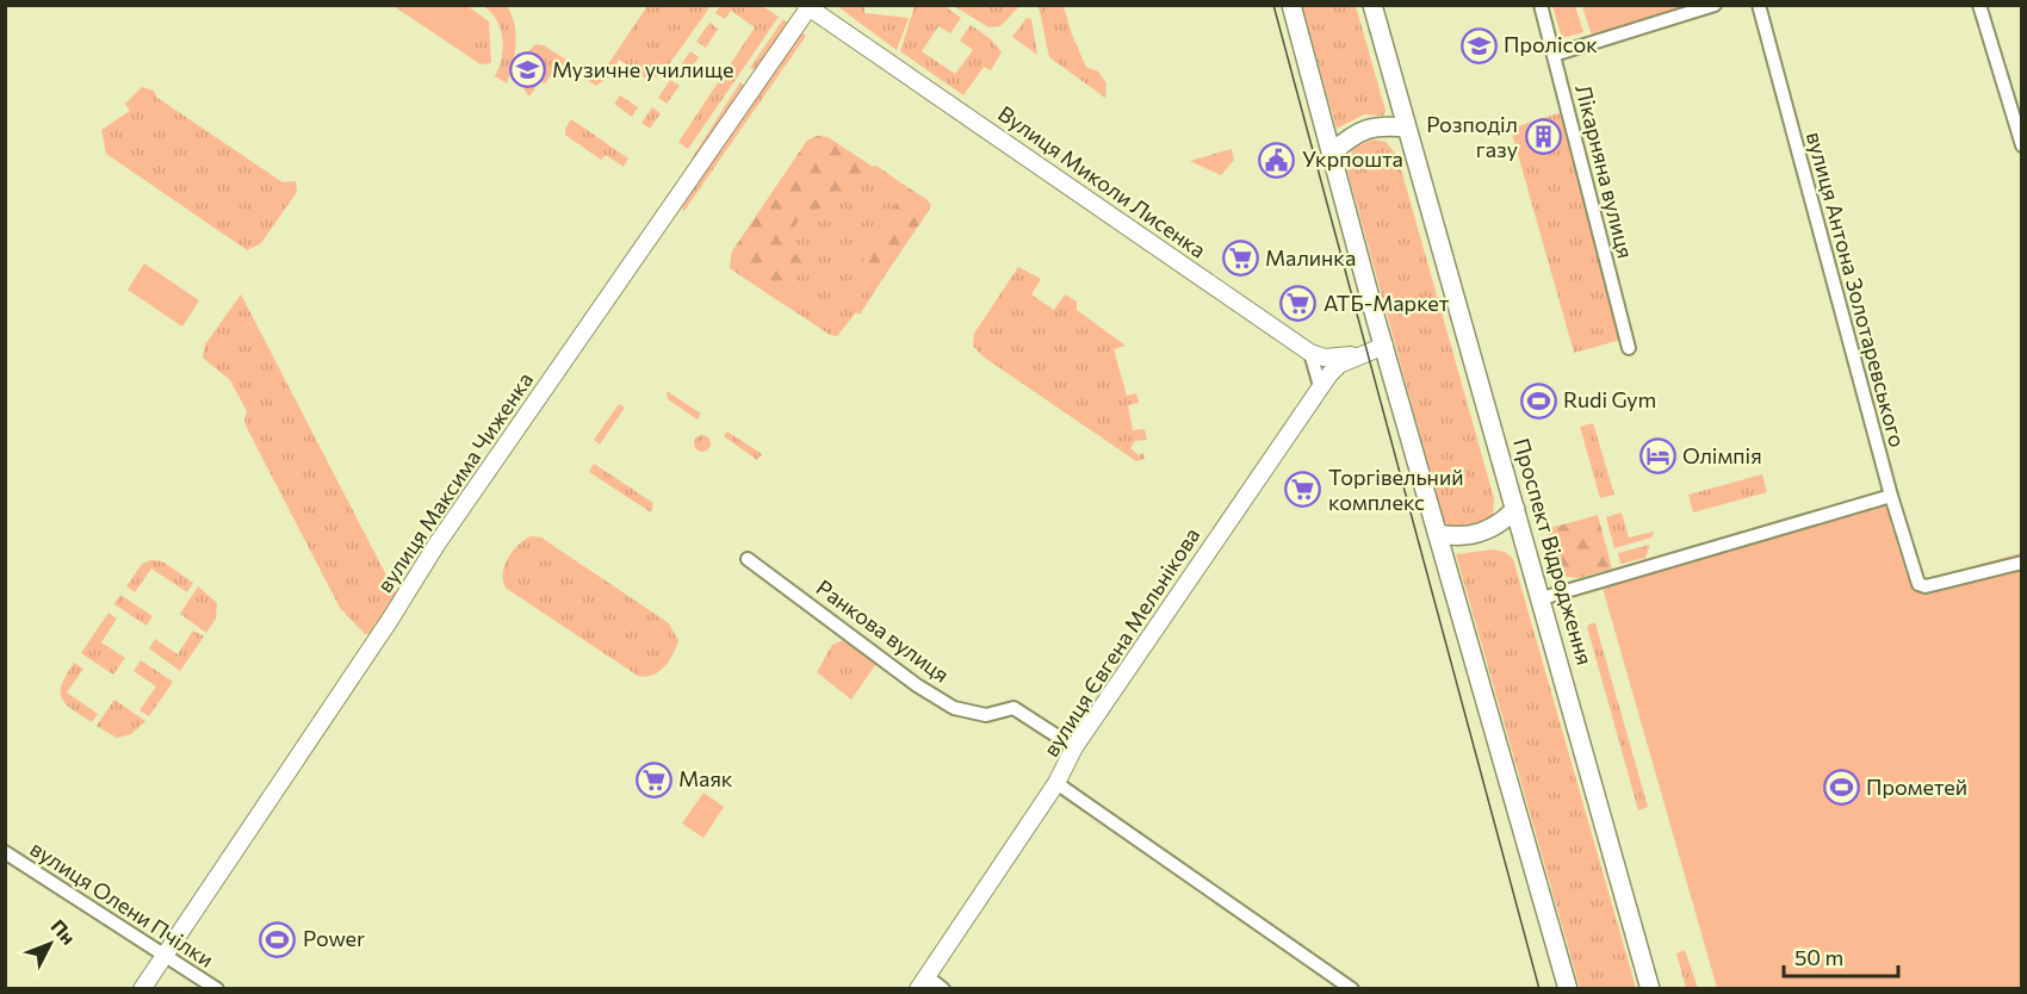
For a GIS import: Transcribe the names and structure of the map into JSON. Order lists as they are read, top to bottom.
{
  "streets": {
    "main road": ["Проспект Відродження"],
    "street": [
      "Лікарняна вулиця",
      "Вулиця Миколи Лисенка",
      "вулиця Антона Золотаревського",
      "вулиця Максима Чиженка",
      "Ранкова вулиця",
      "вулиця Євгена Мельнікова",
      "вулиця Олени Пчілки"
    ]
  },
  "crossings": [
    ["Вулиця Миколи Лисенка", "вулиця Максима Чиженка"],
    ["вулиця Максима Чиженка", "вулиця Олени Пчілки"],
    ["Ранкова вулиця", "вулиця Євгена Мельнікова"]
  ],
  "places": {
    "school or university": ["Пролісок", "Музичне училище"],
    "building": ["Розподіл газу"],
    "public building": ["Укрпошта"],
    "supermarket": [
      "Малинка",
      "АТБ-Маркет",
      "Торгівельний комплекс",
      "Маяк"
    ],
    "sports": ["Rudi Gym", "Прометей", "Power"],
    "hotel": ["Олімпія"]
  },
  "scale_bar": "50 m",
  "north": "top right"
}
